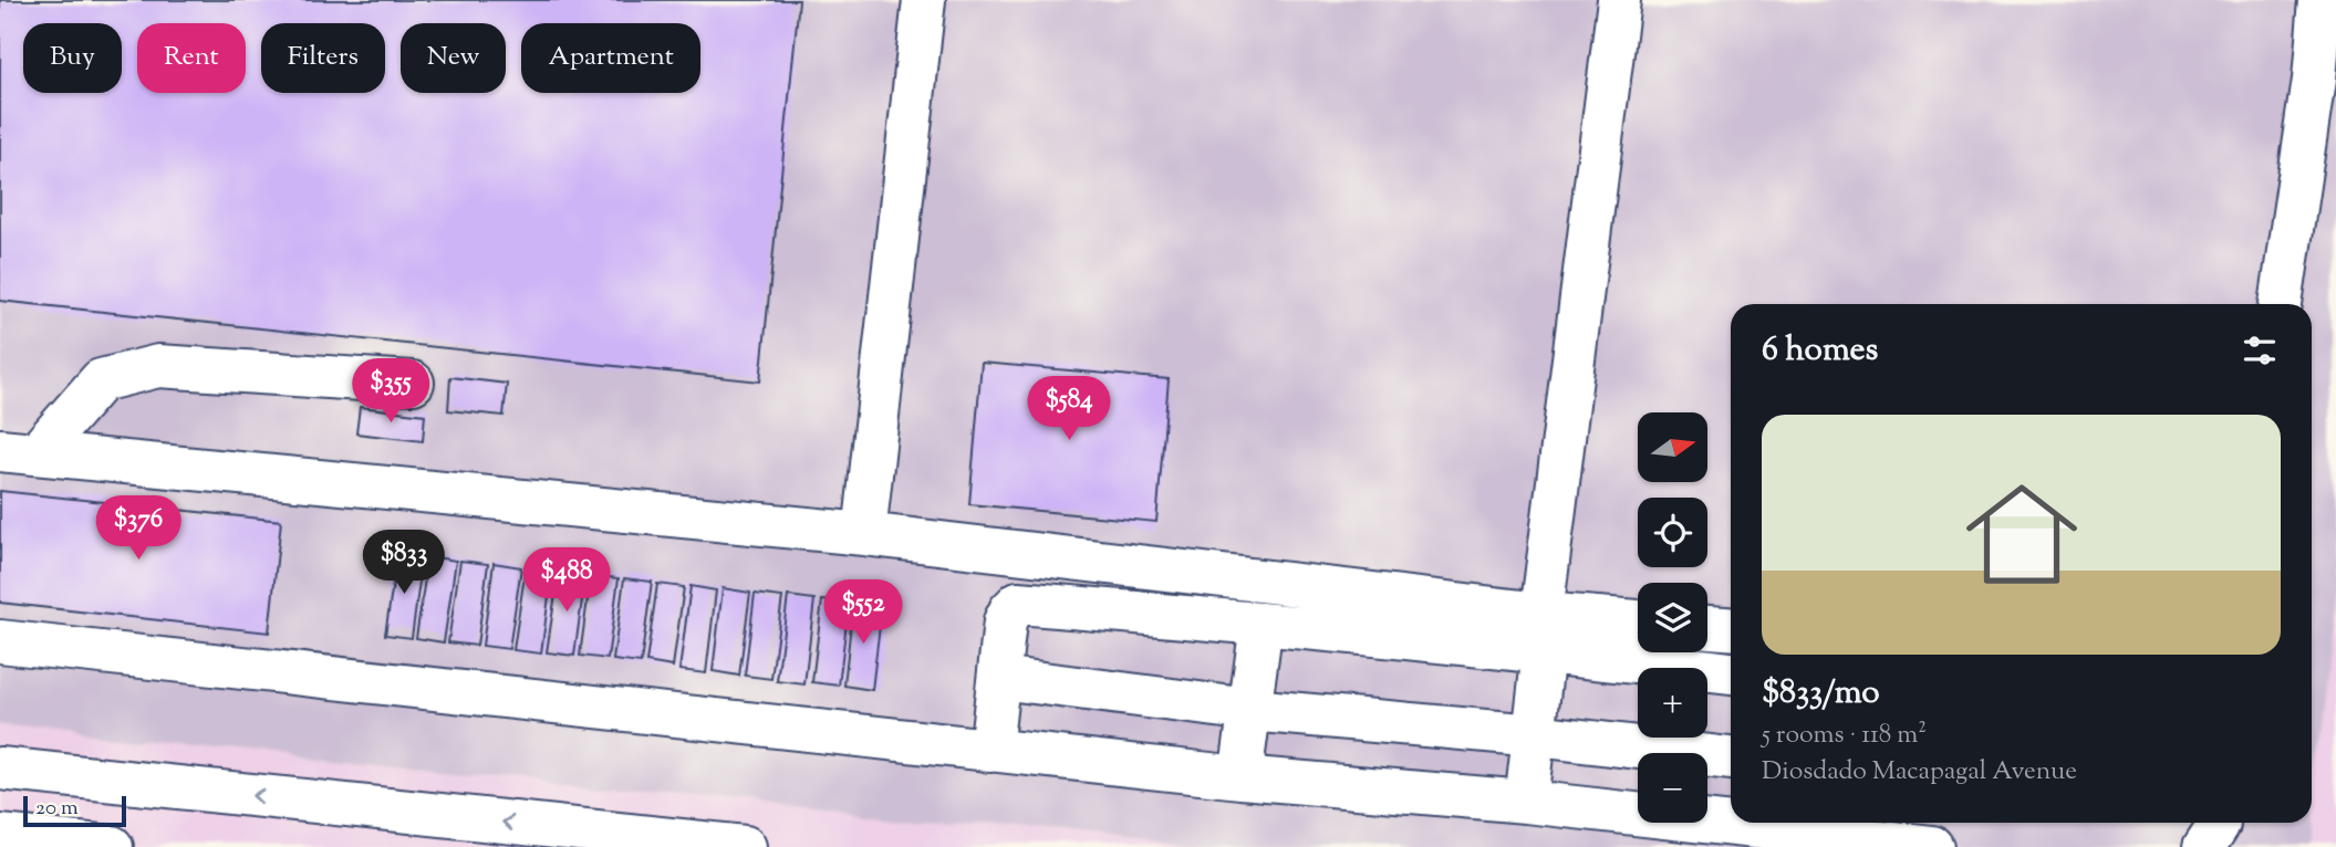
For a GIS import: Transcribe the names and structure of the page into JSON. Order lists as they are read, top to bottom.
{
  "scale_bar": "20 m",
  "north": "right",
  "page": {
    "chip": [
      "Buy",
      "Rent",
      "Filters",
      "New",
      "Apartment"
    ],
    "heading": "6 homes",
    "price": [
      "$355",
      "$584",
      "$376",
      "$833",
      "$488",
      "$552"
    ],
    "list": [
      {
        "name": "$833/mo",
        "note": "5 rooms · 118 m² · Diosdado Macapagal Avenue"
      }
    ],
    "map_buttons": ["+", "−"],
    "scale": "20 m"
  }
}
